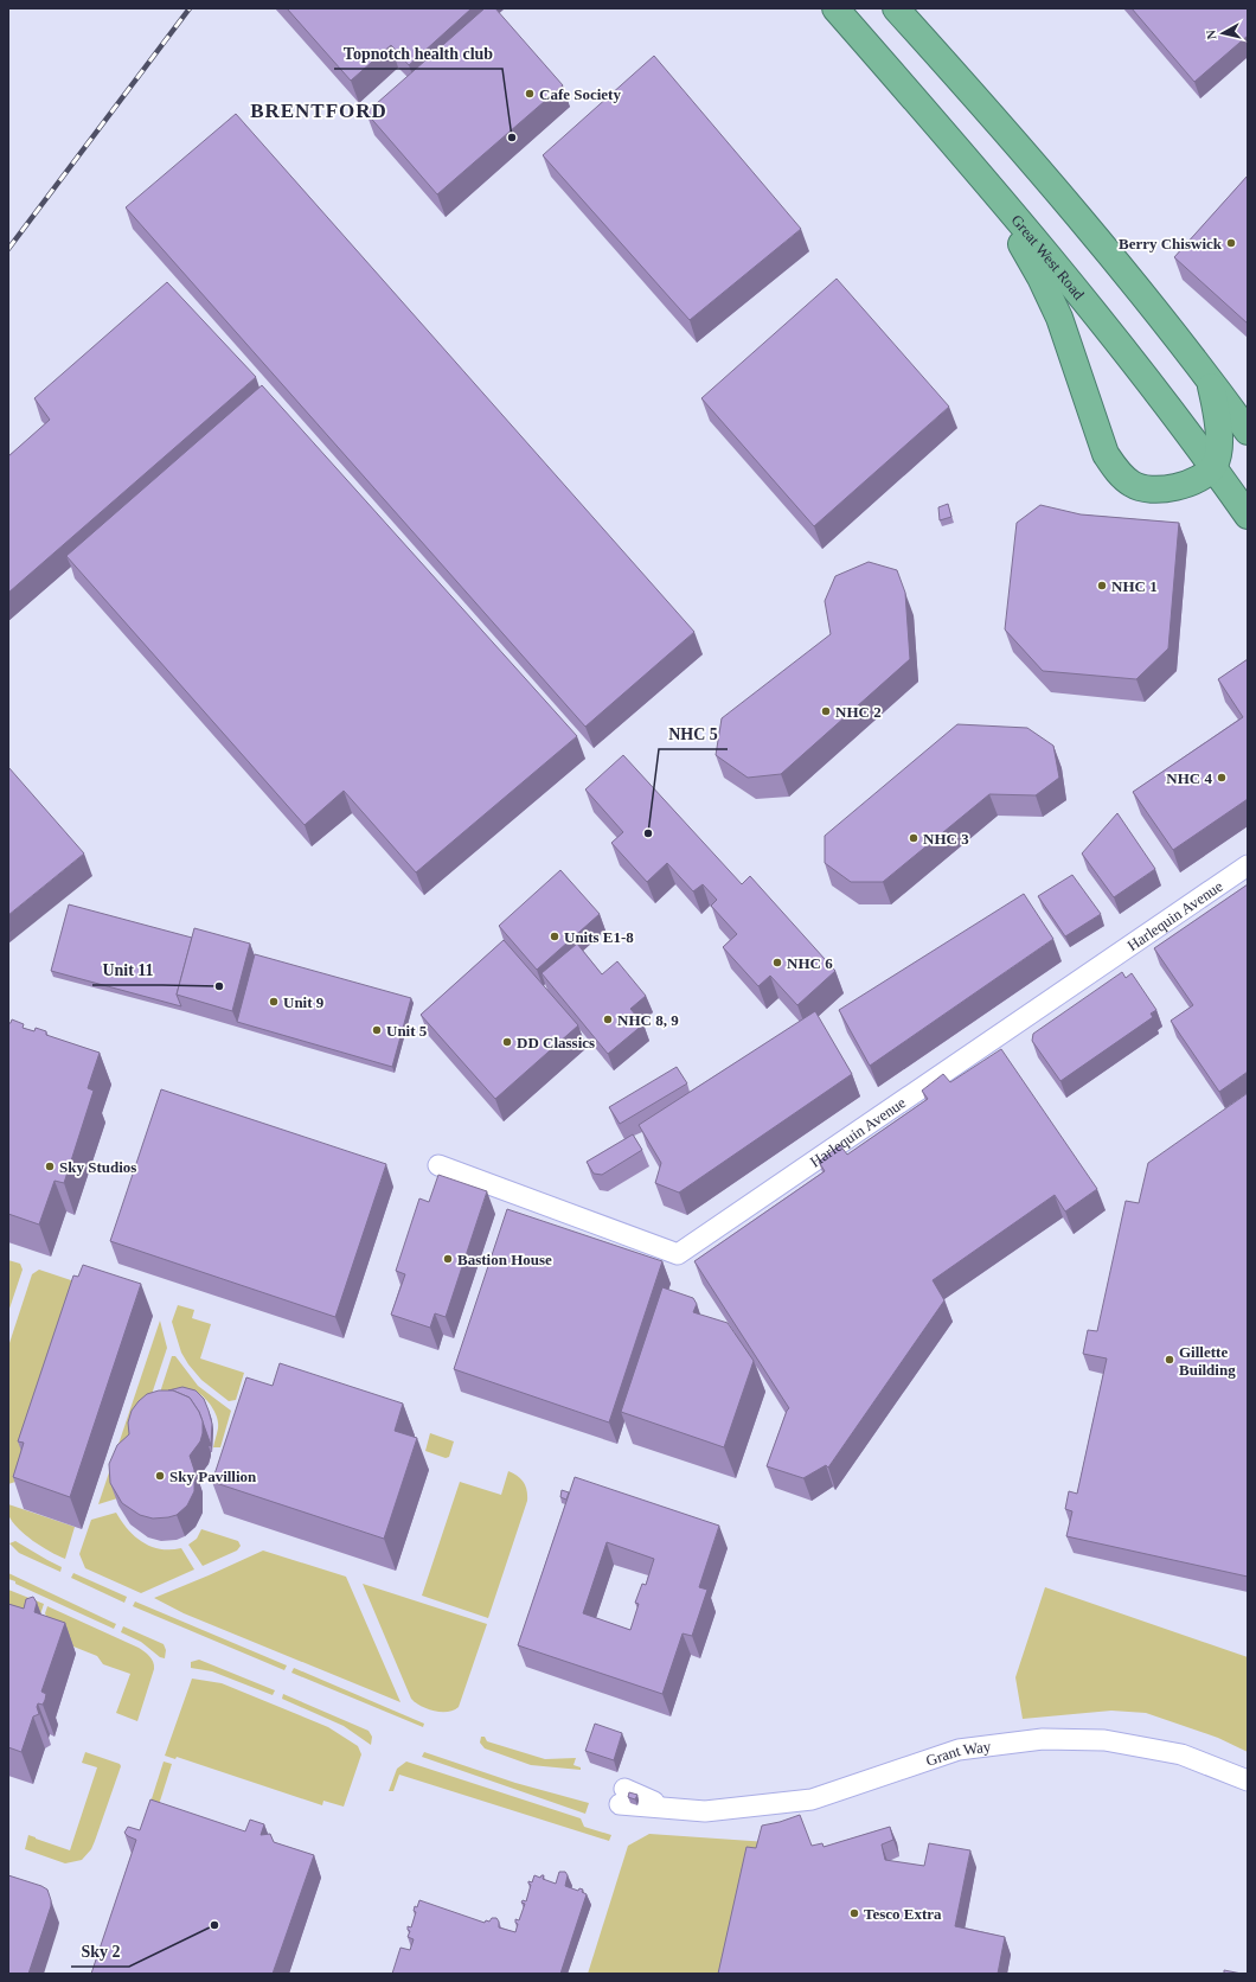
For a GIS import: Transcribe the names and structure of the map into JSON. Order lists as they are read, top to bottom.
{
  "streets": {
    "highway": ["Great West Road"],
    "street": ["Harlequin Avenue", "Grant Way"]
  },
  "districts": ["BRENTFORD"],
  "places": [
    "Cafe Society",
    "Topnotch health club",
    "Berry Chiswick",
    "NHC 1",
    "NHC 2",
    "NHC 4",
    "NHC 5",
    "NHC 3",
    "Units E1-8",
    "NHC 6",
    "Unit 11",
    "Unit 9",
    "NHC 8, 9",
    "Unit 5",
    "DD Classics",
    "Sky Studios",
    "Bastion House",
    "Gillette Building",
    "Sky Pavillion",
    "Tesco Extra",
    "Sky 2"
  ],
  "north": "left"
}
